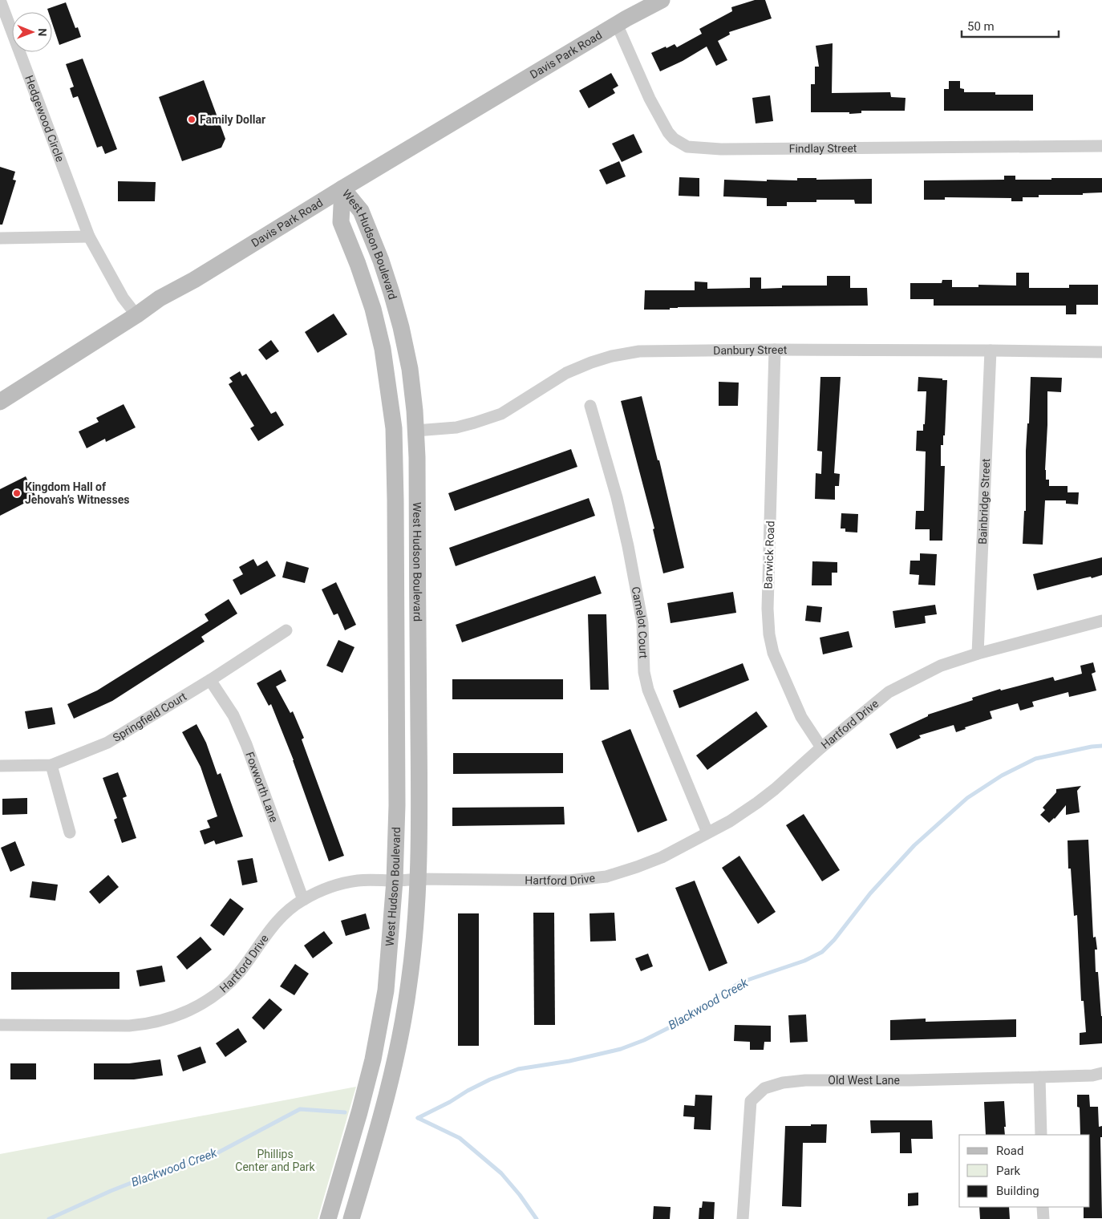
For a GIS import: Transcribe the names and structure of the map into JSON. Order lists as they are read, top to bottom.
{
  "streets": {
    "main road": ["Davis Park Road", "West Hudson Boulevard"],
    "street": [
      "Hedgewood Circle",
      "Findlay Street",
      "Danbury Street",
      "Bainbridge Street",
      "Barwick Road",
      "Camelot Court",
      "Springfield Court",
      "Hartford Drive",
      "Foxworth Lane",
      "Old West Lane"
    ]
  },
  "crossings": [
    ["Davis Park Road", "Hedgewood Circle"],
    ["Davis Park Road", "Findlay Street"],
    ["Davis Park Road", "West Hudson Boulevard"],
    ["West Hudson Boulevard", "Danbury Street"],
    ["West Hudson Boulevard", "Hartford Drive"],
    ["Danbury Street", "Bainbridge Street"],
    ["Danbury Street", "Barwick Road"],
    ["Bainbridge Street", "Hartford Drive"],
    ["Barwick Road", "Hartford Drive"],
    ["Camelot Court", "Hartford Drive"],
    ["Springfield Court", "Foxworth Lane"],
    ["Hartford Drive", "Foxworth Lane"]
  ],
  "water": ["Blackwood Creek"],
  "parks": ["Phillips Center and Park"],
  "places": ["Family Dollar", "Kingdom Hall of Jehovah’s Witnesses"],
  "legend": ["Road", "Park", "Building"],
  "scale_bar": "50 m",
  "north": "right"
}
